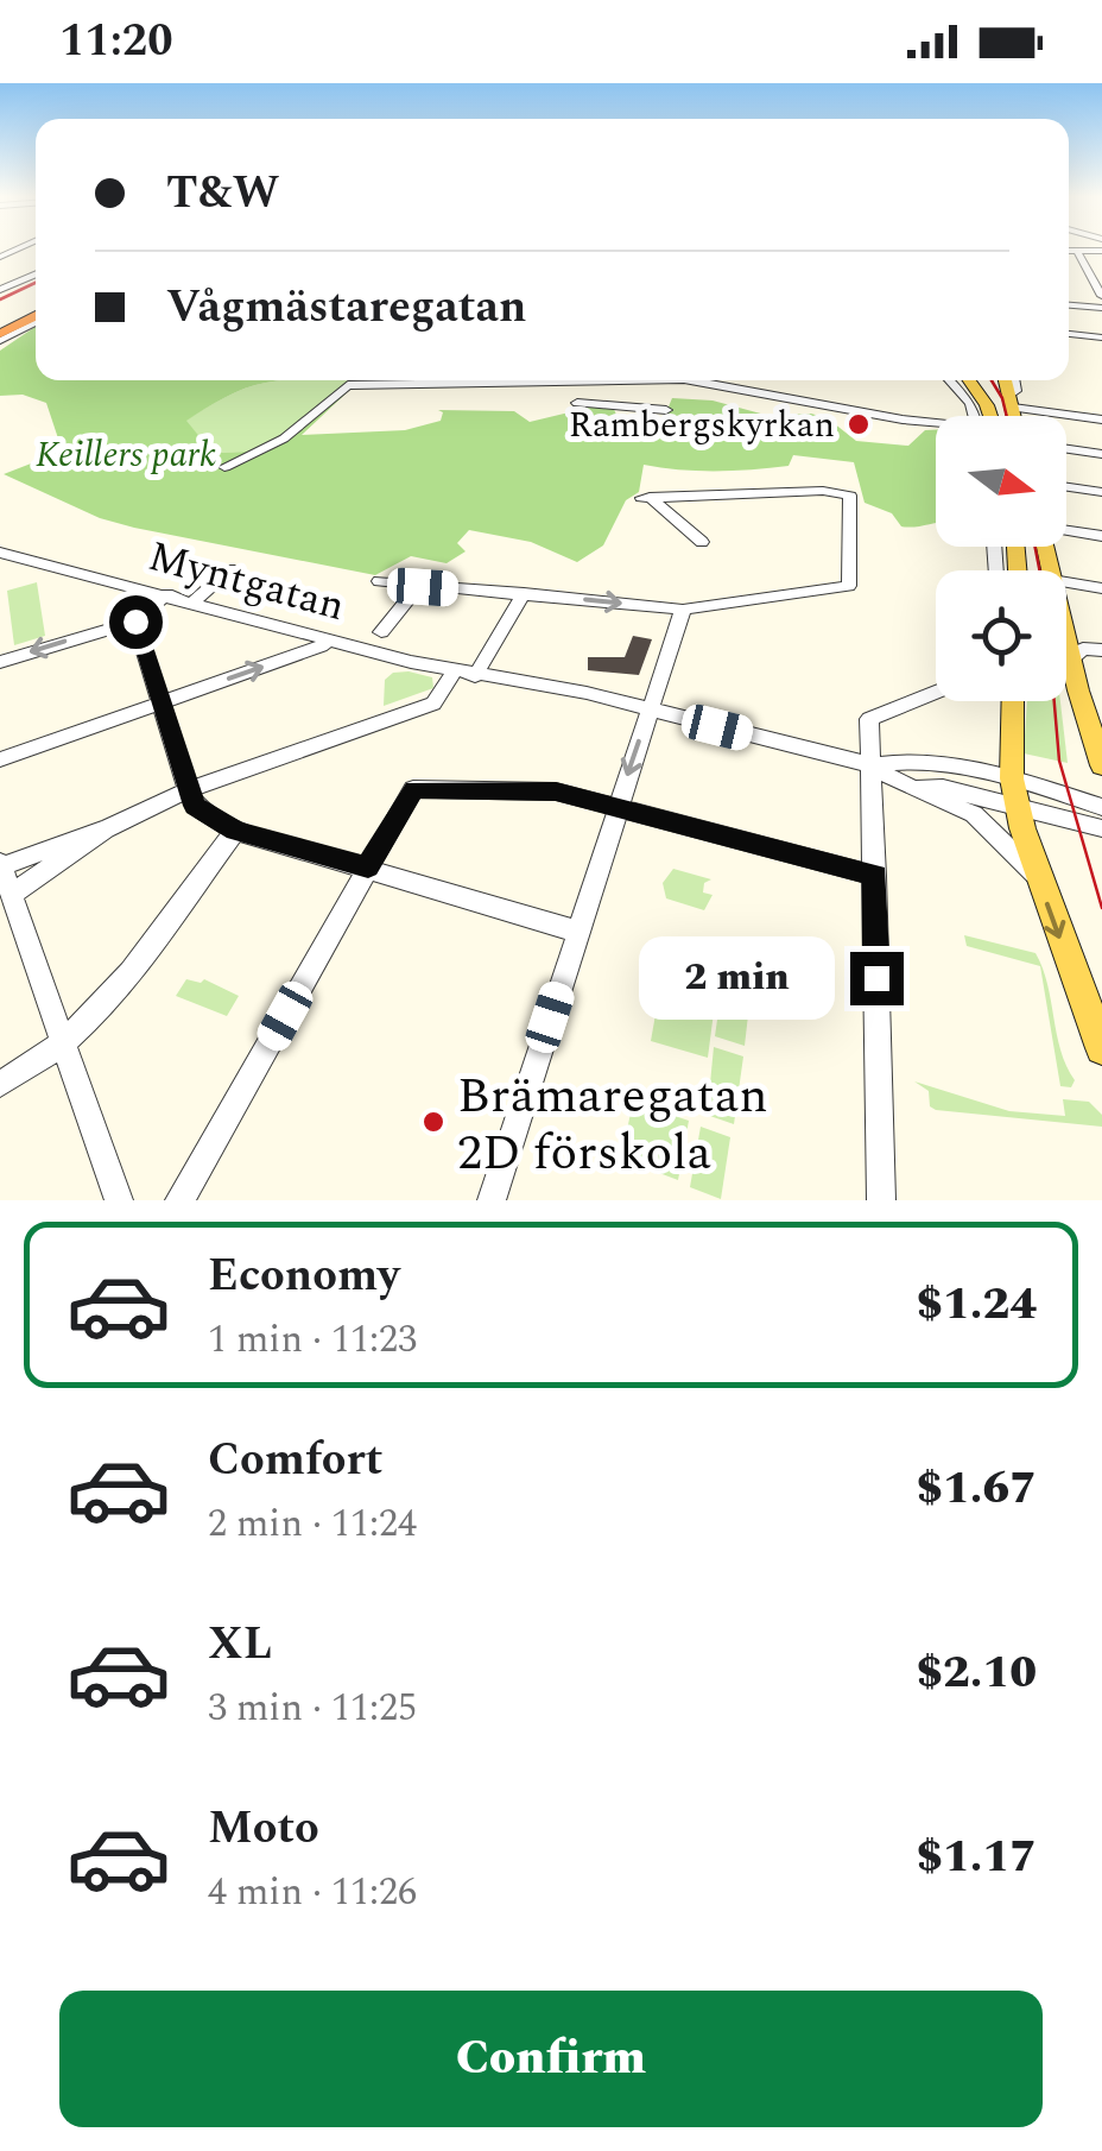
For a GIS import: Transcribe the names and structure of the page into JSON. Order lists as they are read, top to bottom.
{
  "streets": {
    "street": ["Myntgatan"]
  },
  "parks": ["Keillers park"],
  "places": ["Rambergskyrkan", "Brämaregatan 2D förskola"],
  "north": "right",
  "page": {
    "status": "11:20",
    "banner": ["T&W", "Vågmästaregatan"],
    "bubble": "2 min",
    "list": [
      {
        "name": "Economy",
        "note": "1 min · 11:23",
        "value": "$1.24"
      },
      {
        "name": "Comfort",
        "note": "2 min · 11:24",
        "value": "$1.67"
      },
      {
        "name": "XL",
        "note": "3 min · 11:25",
        "value": "$2.10"
      },
      {
        "name": "Moto",
        "note": "4 min · 11:26",
        "value": "$1.17"
      }
    ],
    "buttons": "Confirm"
  }
}
